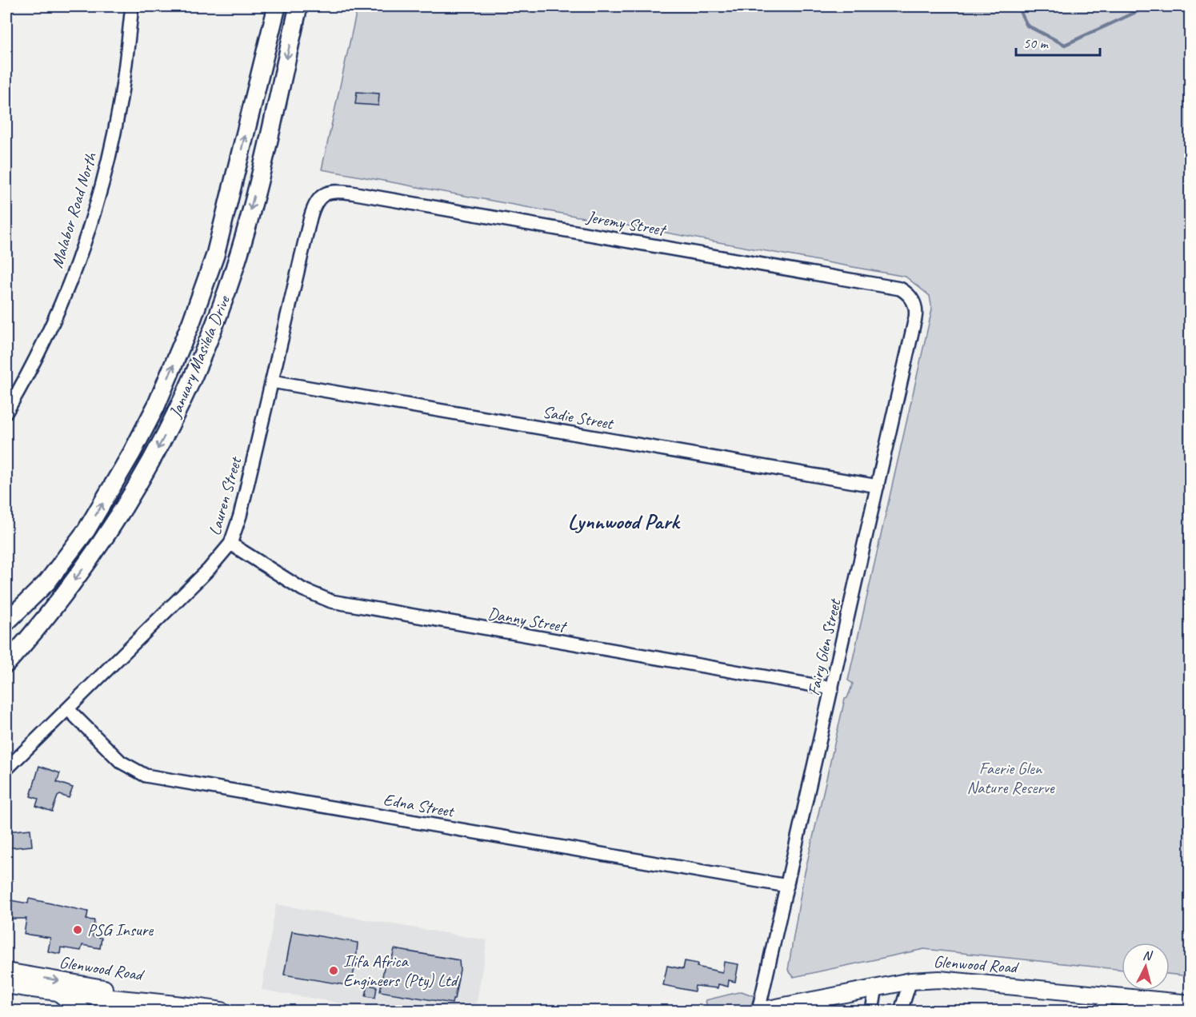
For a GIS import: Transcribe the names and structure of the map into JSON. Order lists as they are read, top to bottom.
{
  "streets": {
    "main road": ["January Masilela Drive"],
    "street": [
      "Malabor Road North",
      "Jeremy Street",
      "Sadie Street",
      "Lauren Street",
      "Danny Street",
      "Fairy Glen Street",
      "Edna Street",
      "Glenwood Road"
    ]
  },
  "crossings": [
    ["Jeremy Street", "Lauren Street"],
    ["Jeremy Street", "Fairy Glen Street"],
    ["Sadie Street", "Lauren Street"],
    ["Sadie Street", "Fairy Glen Street"],
    ["Lauren Street", "Danny Street"],
    ["Lauren Street", "Edna Street"],
    ["Danny Street", "Fairy Glen Street"],
    ["Fairy Glen Street", "Edna Street"],
    ["Fairy Glen Street", "Glenwood Road"]
  ],
  "districts": ["Lynnwood Park"],
  "parks": ["Faerie Glen Nature Reserve"],
  "places": ["PSG Insure", "Ilifa Africa Engineers (Pty) Ltd"],
  "scale_bar": "50 m",
  "north": "top"
}
